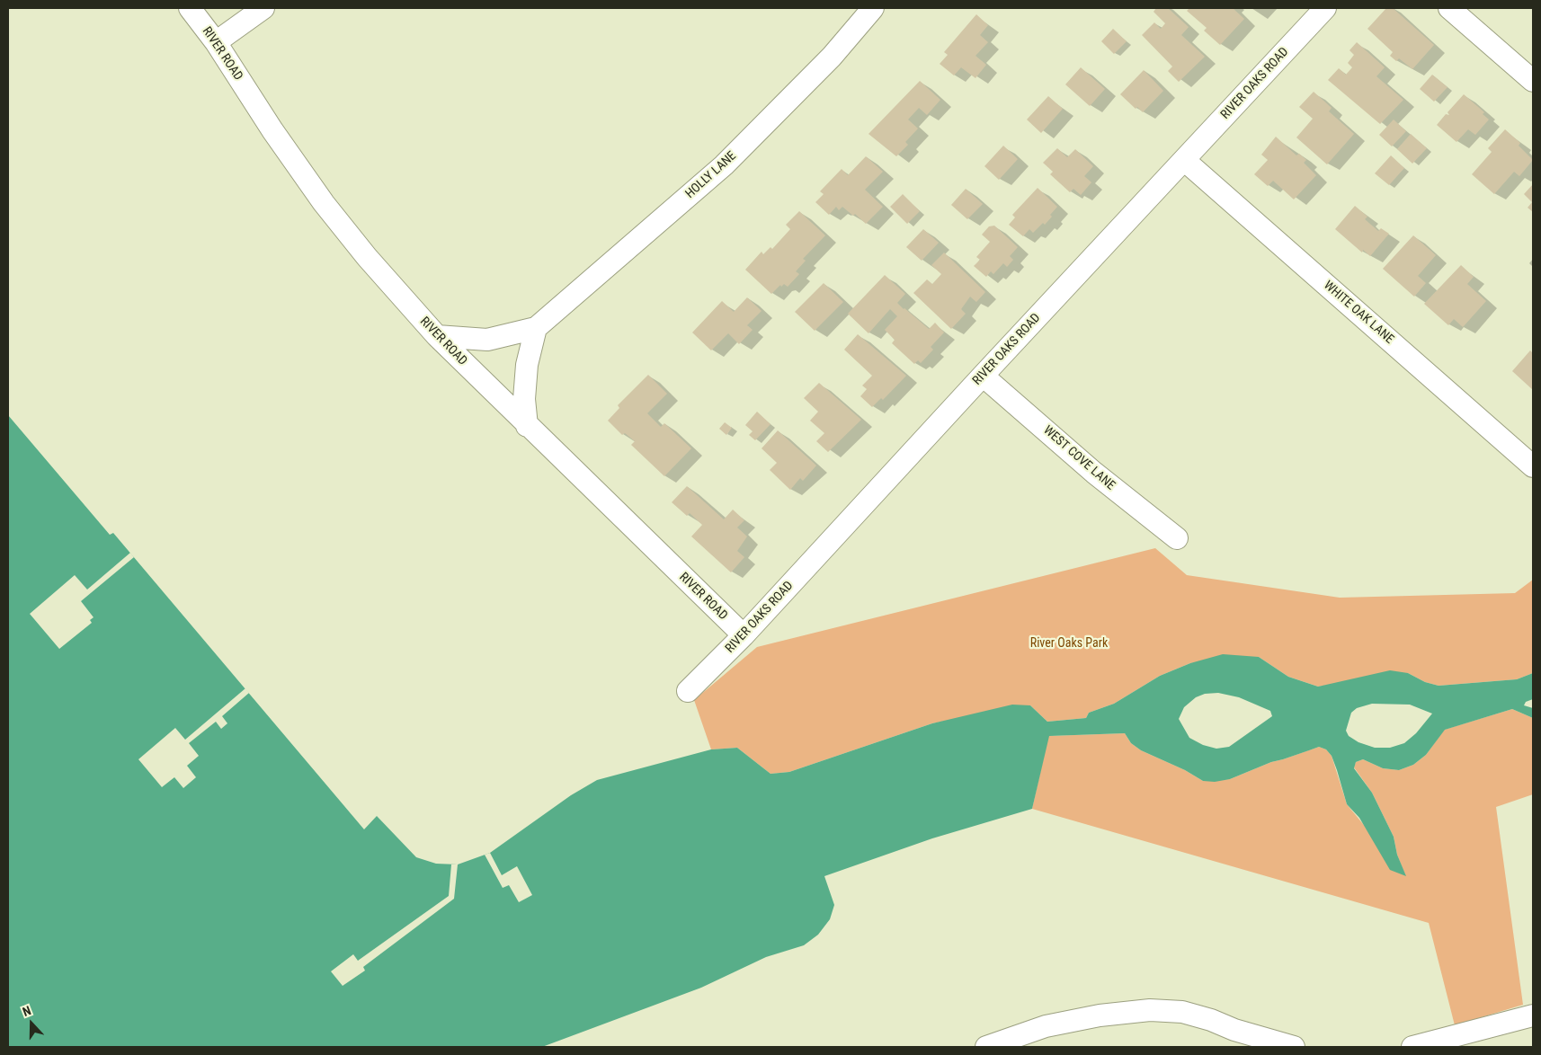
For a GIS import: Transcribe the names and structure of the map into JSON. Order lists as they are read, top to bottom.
{
  "streets": {
    "street": [
      "RIVER ROAD",
      "RIVER OAKS ROAD",
      "HOLLY LANE",
      "WHITE OAK LANE",
      "WEST COVE LANE"
    ]
  },
  "crossings": [
    ["RIVER ROAD", "RIVER OAKS ROAD"],
    ["RIVER ROAD", "HOLLY LANE"],
    ["RIVER OAKS ROAD", "WHITE OAK LANE"],
    ["RIVER OAKS ROAD", "WEST COVE LANE"]
  ],
  "parks": ["River Oaks Park"],
  "north": "top"
}
